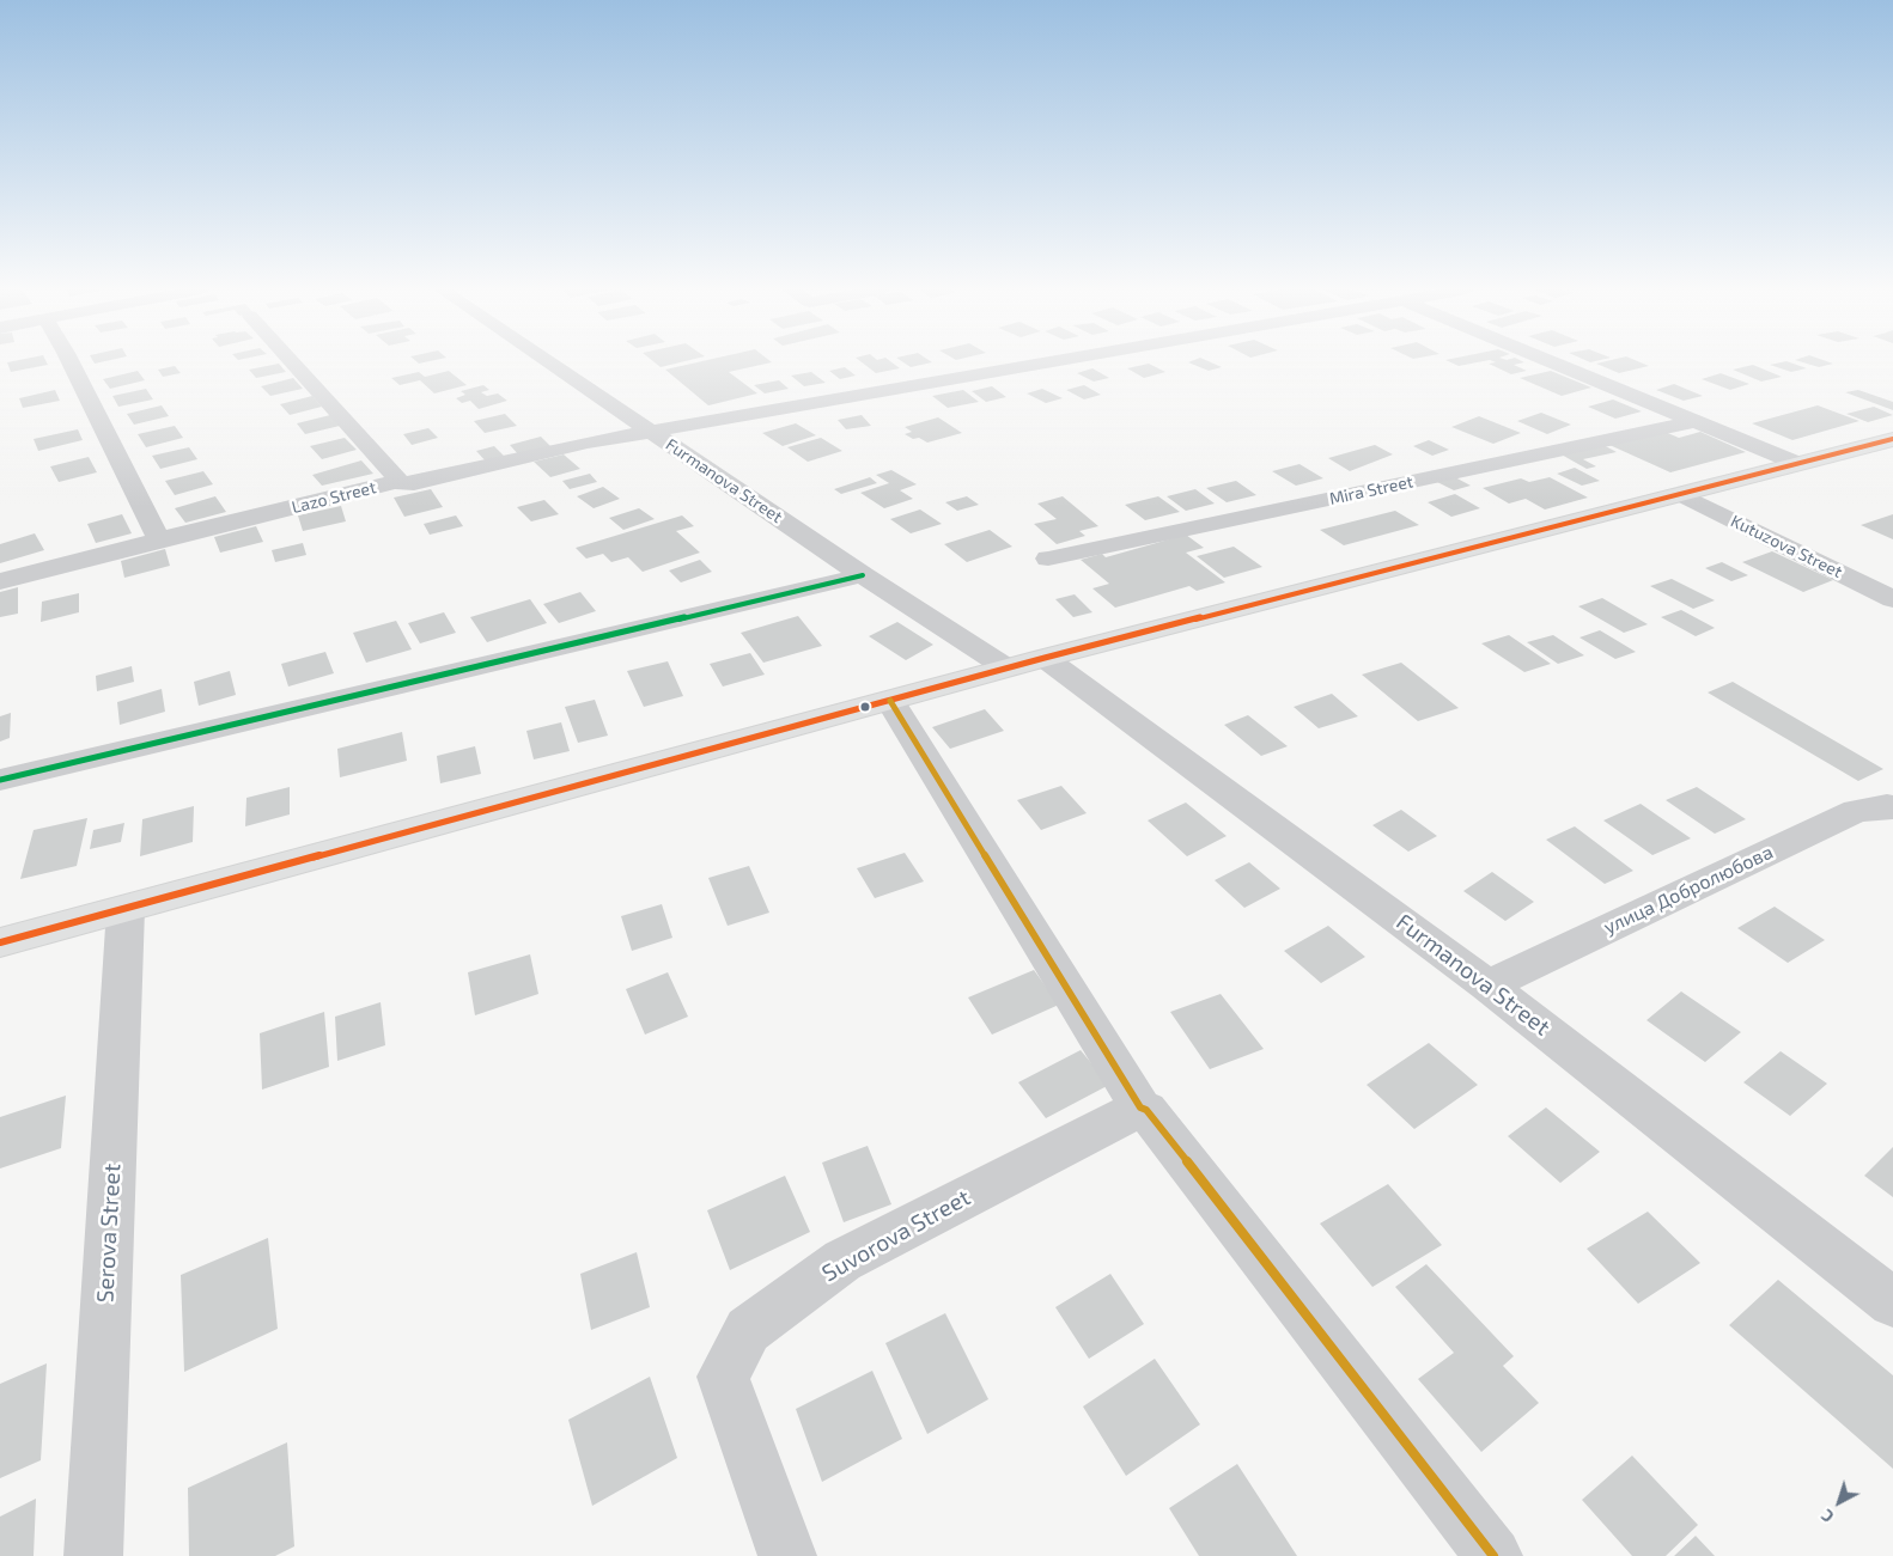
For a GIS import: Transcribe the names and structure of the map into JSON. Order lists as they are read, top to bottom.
{
  "streets": {
    "street": [
      "Furmanova Street",
      "Mira Street",
      "Lazo Street",
      "Kutuzova Street",
      "улица Добролюбова",
      "Serova Street",
      "Suvorova Street"
    ]
  },
  "crossings": [
    ["Furmanova Street", "улица Добролюбова"]
  ],
  "north": "bottom left"
}
